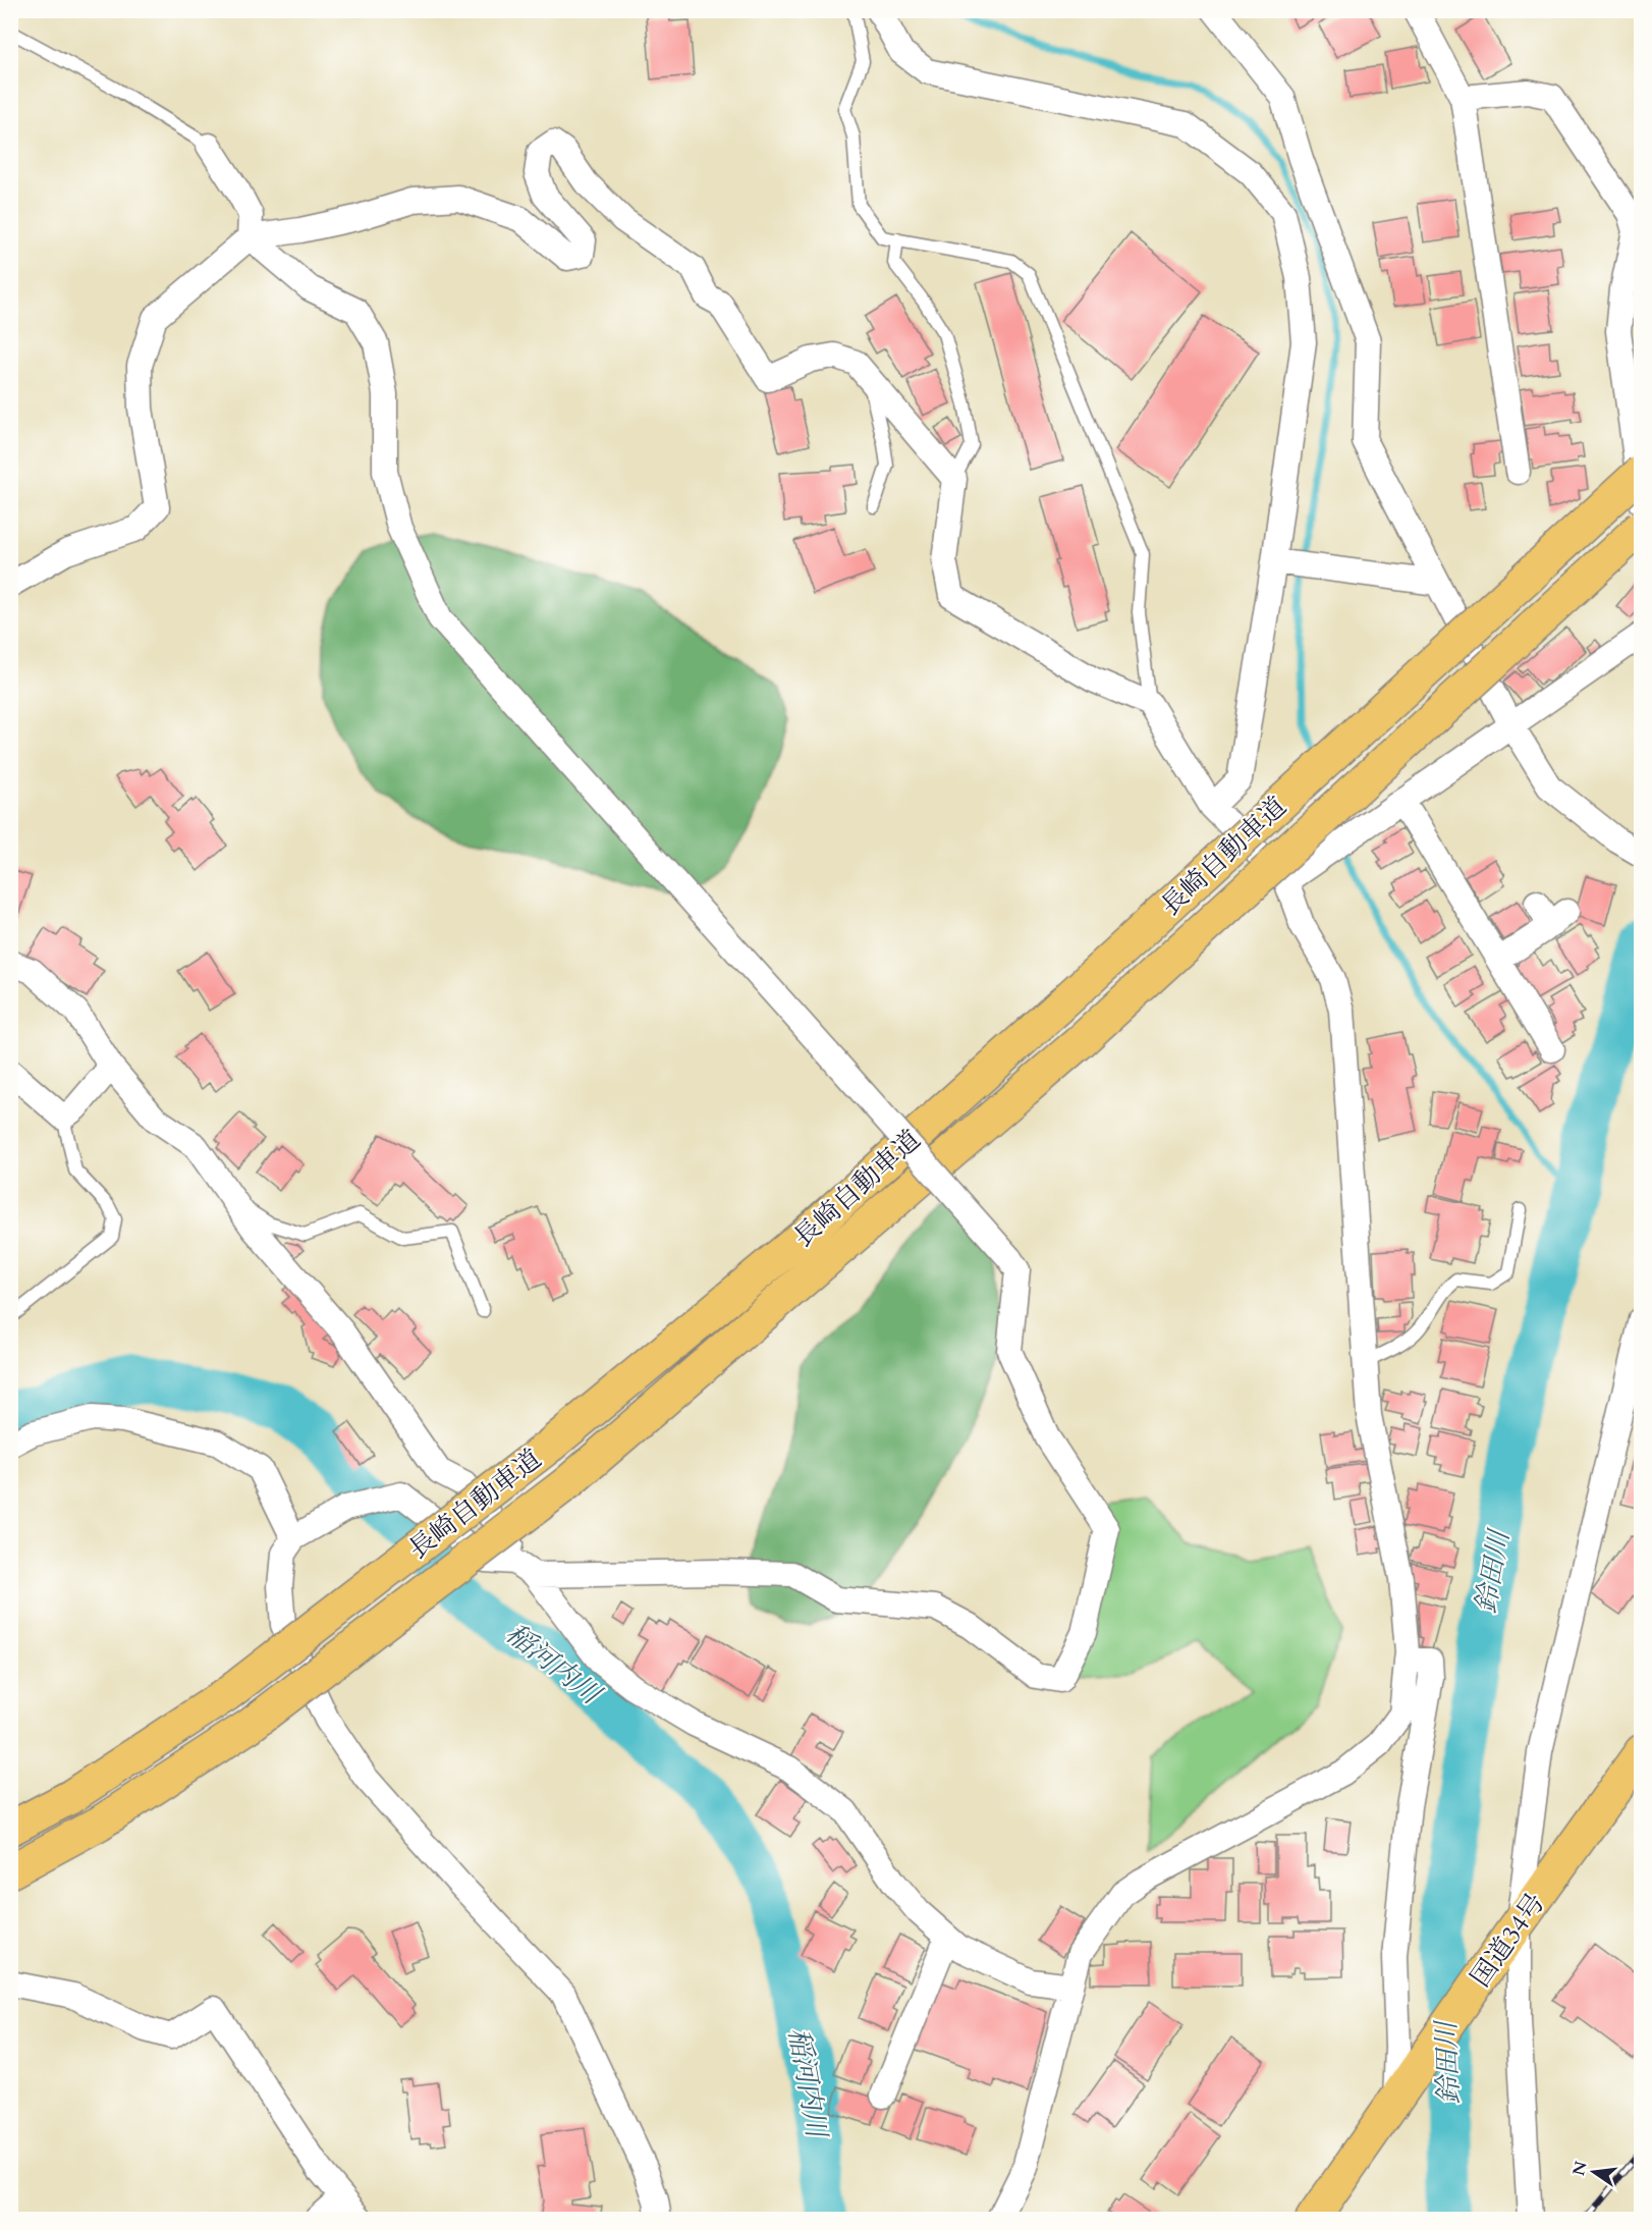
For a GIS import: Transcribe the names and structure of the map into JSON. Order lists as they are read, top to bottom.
{
  "streets": {
    "highway": ["長崎自動車道", "国道34号"]
  },
  "water": ["鈴田川", "稲河内川"],
  "north": "left"
}
